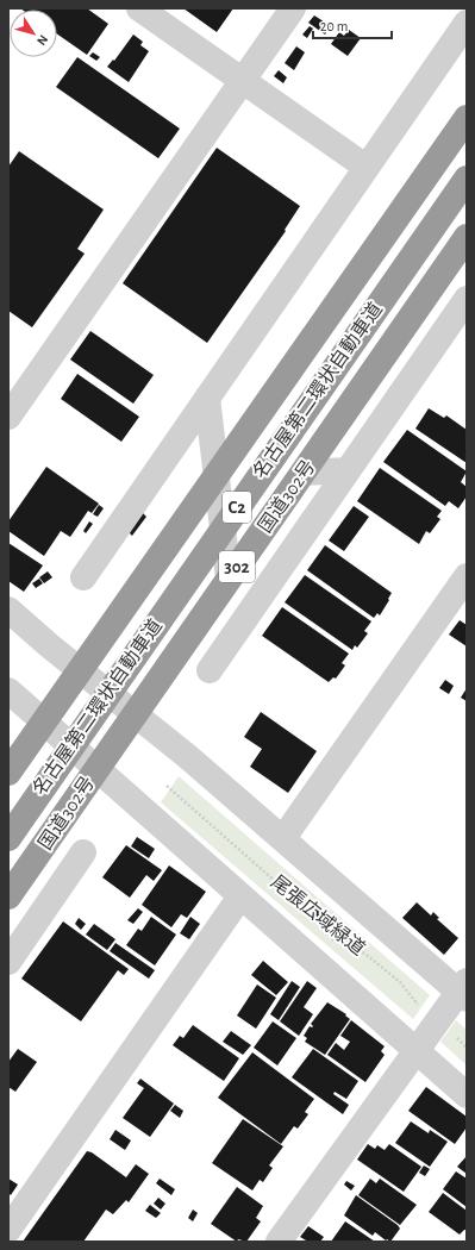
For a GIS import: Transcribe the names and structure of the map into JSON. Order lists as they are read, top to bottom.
{
  "streets": {
    "highway": [
      "名古屋第二環状自動車道",
      "国道302号",
      "C2",
      "302"
    ],
    "path": ["尾張広域緑道"]
  },
  "scale_bar": "20 m",
  "north": "bottom right"
}
